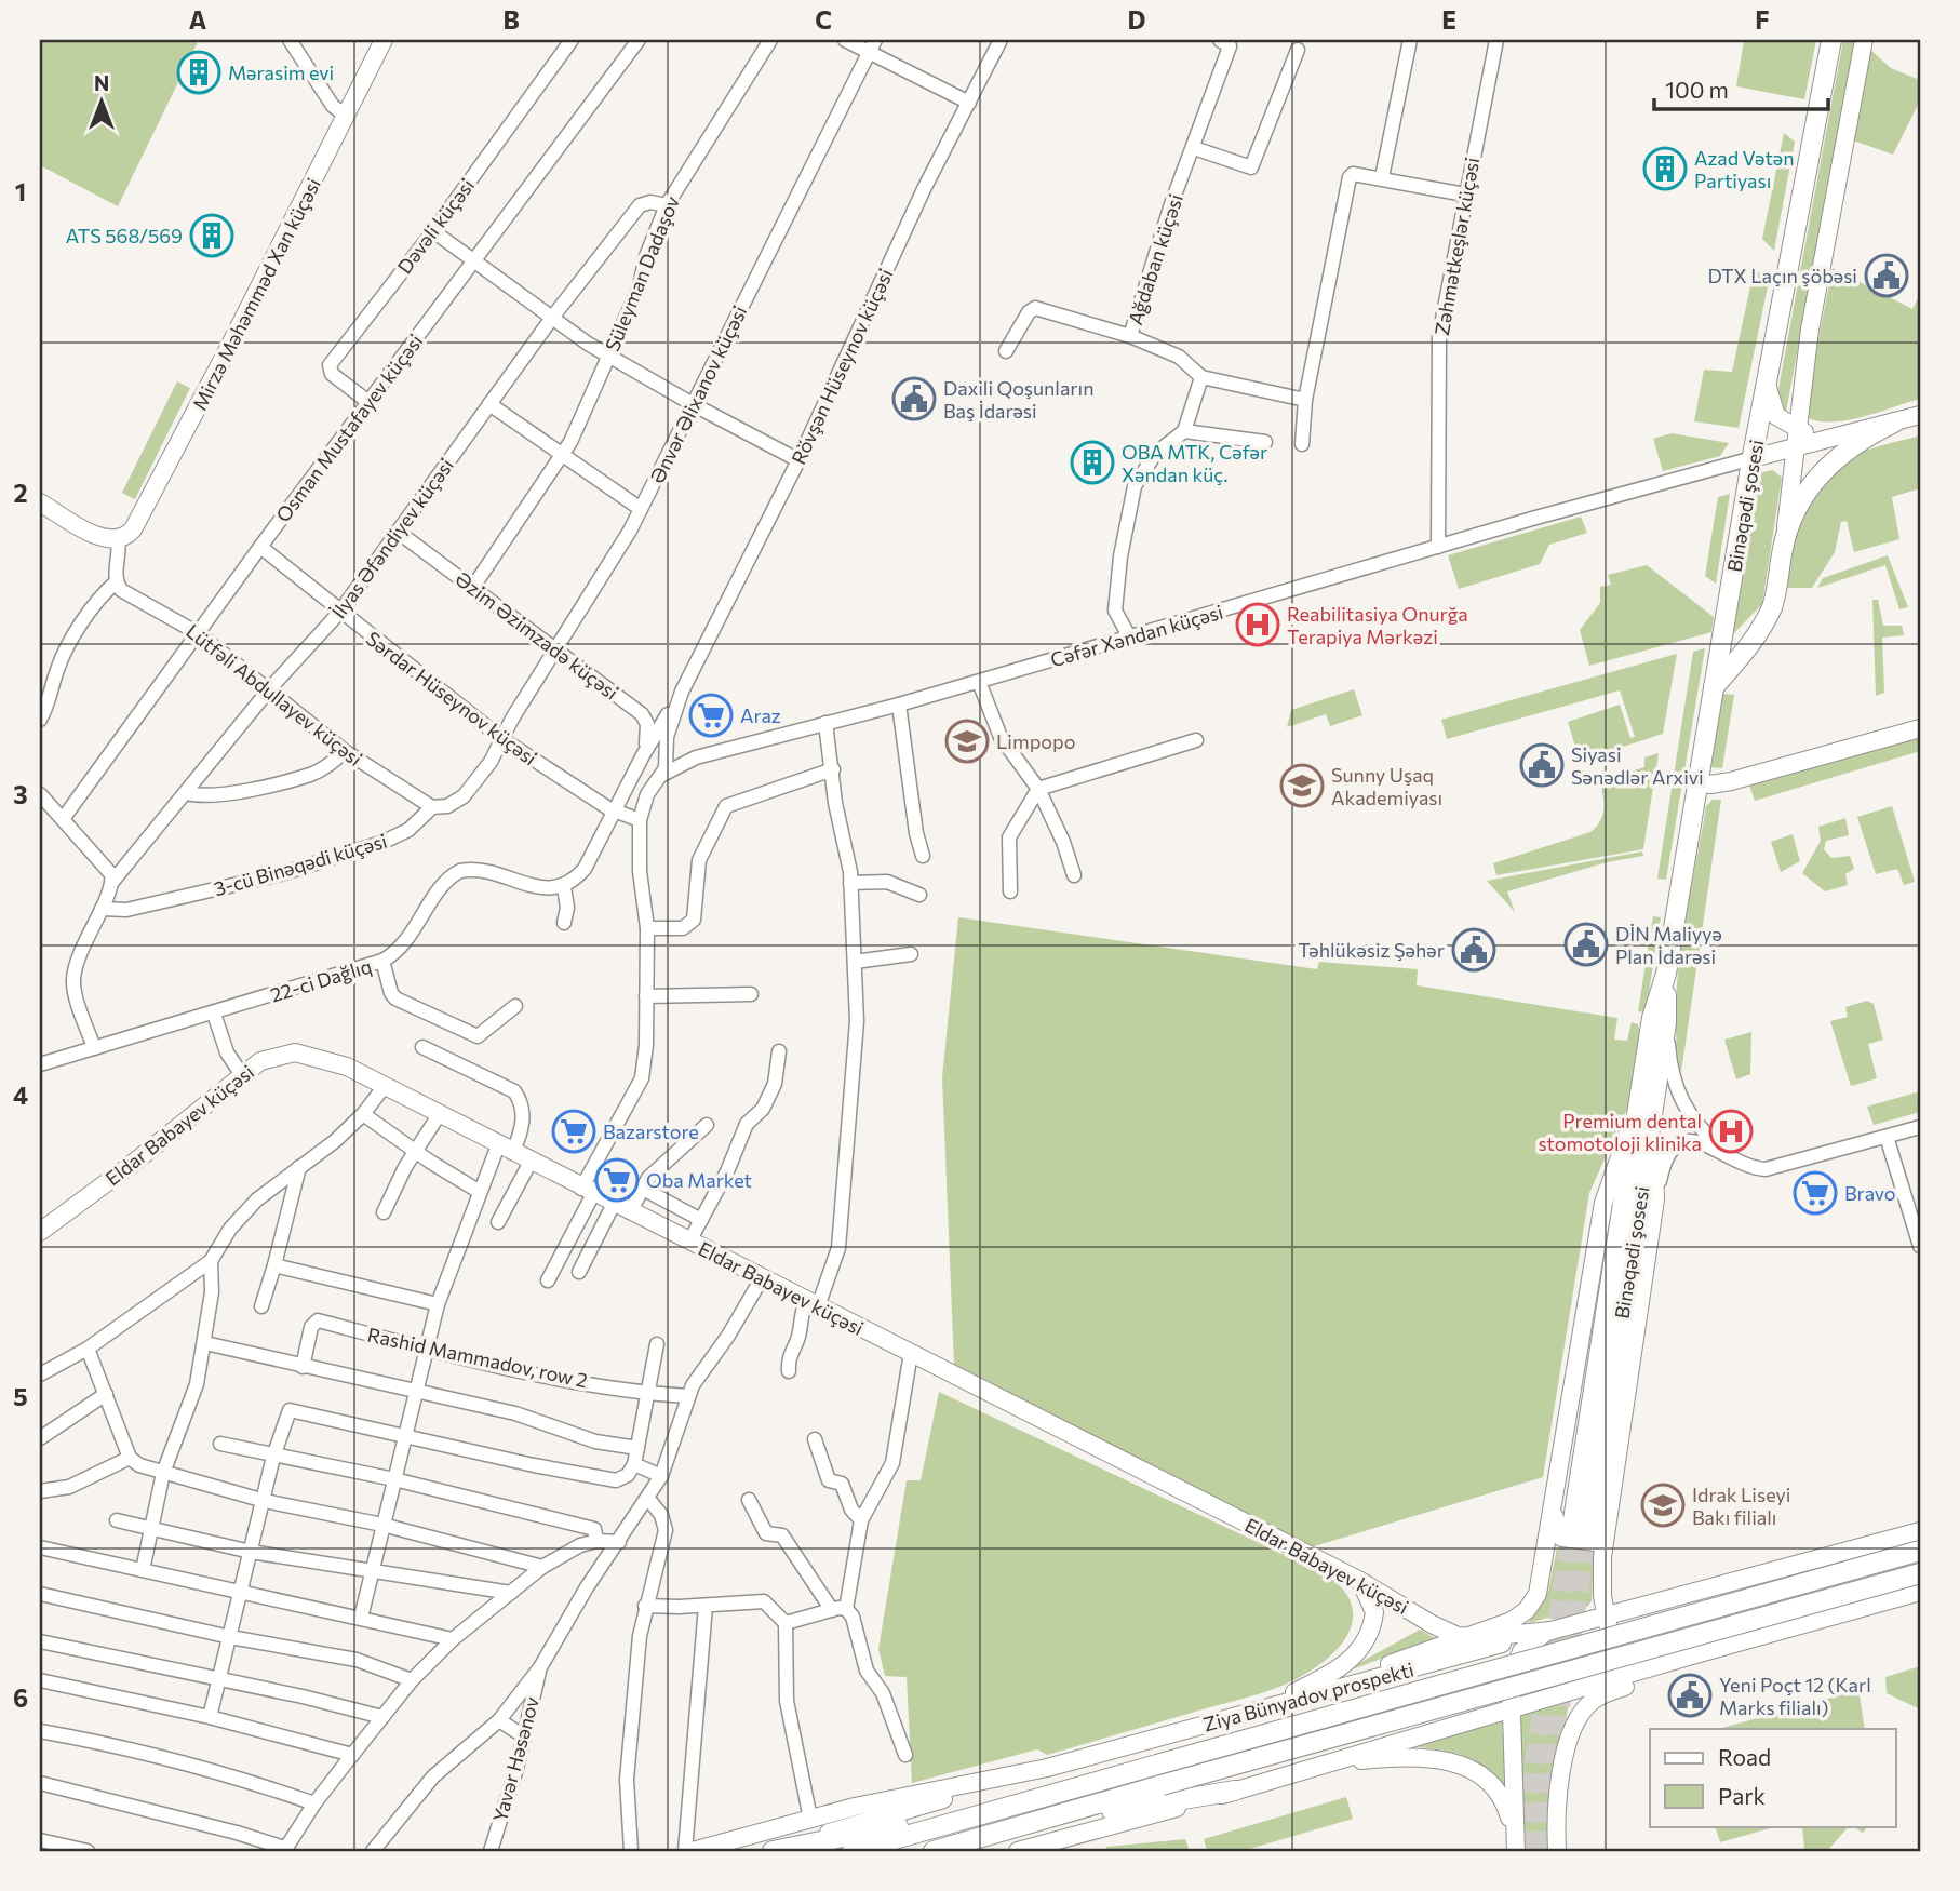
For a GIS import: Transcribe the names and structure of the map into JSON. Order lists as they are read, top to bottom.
{
  "streets": {
    "main road": [
      "Mirzə Məhəmməd Xan küçəsi",
      "Binəqədi şosesi",
      "Eldar Babayev küçəsi",
      "Ziya Bünyadov prospekti"
    ],
    "street": [
      "Dəvəli küçəsi",
      "Zəhmətkeşlər küçəsi",
      "Ağdaban küçəsi",
      "Süleyman Dadaşov",
      "Rövşən Hüseynov küçəsi",
      "Ənvər Əlixanov küçəsi",
      "Osman Mustafayev küçəsi",
      "İlyas Əfəndiyev küçəsi",
      "Əzim Əzimzadə küçəsi",
      "Cəfər Xəndan küçəsi",
      "Lütfəli Abdullayev küçəsi",
      "Sərdar Hüseynov küçəsi",
      "3-cü Binəqədi küçəsi",
      "22-ci Dağlıq",
      "Rashid Mammadov, row 2",
      "Yavər Həsənov"
    ]
  },
  "crossings": [
    ["Dəvəli küçəsi", "Osman Mustafayev küçəsi"],
    ["Zəhmətkeşlər küçəsi", "Cəfər Xəndan küçəsi"],
    ["Süleyman Dadaşov", "İlyas Əfəndiyev küçəsi"],
    ["Süleyman Dadaşov", "Əzim Əzimzadə küçəsi"],
    ["Ənvər Əlixanov küçəsi", "Əzim Əzimzadə küçəsi"],
    ["Ənvər Əlixanov küçəsi", "Sərdar Hüseynov küçəsi"],
    ["Ənvər Əlixanov küçəsi", "3-cü Binəqədi küçəsi"],
    ["Osman Mustafayev küçəsi", "Lütfəli Abdullayev küçəsi"],
    ["Osman Mustafayev küçəsi", "Sərdar Hüseynov küçəsi"],
    ["Binəqədi şosesi", "Cəfər Xəndan küçəsi"],
    ["İlyas Əfəndiyev küçəsi", "Əzim Əzimzadə küçəsi"],
    ["İlyas Əfəndiyev küçəsi", "Lütfəli Abdullayev küçəsi"],
    ["İlyas Əfəndiyev küçəsi", "Sərdar Hüseynov küçəsi"],
    ["İlyas Əfəndiyev küçəsi", "3-cü Binəqədi küçəsi"],
    ["İlyas Əfəndiyev küçəsi", "22-ci Dağlıq"],
    ["Lütfəli Abdullayev küçəsi", "3-cü Binəqədi küçəsi"],
    ["Sərdar Hüseynov küçəsi", "3-cü Binəqədi küçəsi"],
    ["Eldar Babayev küçəsi", "Ziya Bünyadov prospekti"]
  ],
  "places": {
    "building": [
      "Mərasim evi",
      "Azad Vətən Partiyası",
      "ATS 568/569",
      "OBA MTK, Cəfər Xəndan küç."
    ],
    "public building": [
      "DTX Laçın şöbəsi",
      "Daxili Qoşunların Baş İdarəsi",
      "Siyasi Sənədlər Arxivi",
      "DİN Maliyyə Plan İdarəsi",
      "Təhlükəsiz Şəhər",
      "Yeni Poçt 12 (Karl Marks filialı)"
    ],
    "hospital": ["Reabilitasiya Onurğa Terapiya Mərkəzi", "Premium dental stomotoloji klinika"],
    "supermarket": [
      "Araz",
      "Bazarstore",
      "Oba Market",
      "Bravo"
    ],
    "school or university": ["Limpopo", "Sunny Uşaq Akademiyası", "Idrak Liseyi Bakı filialı"]
  },
  "legend": ["Road", "Park"],
  "scale_bar": "100 m",
  "north": "top",
  "grid": {
    "columns": [
      "A",
      "B",
      "C",
      "D",
      "E",
      "F"
    ],
    "rows": [
      "1",
      "2",
      "3",
      "4",
      "5",
      "6"
    ]
  }
}
